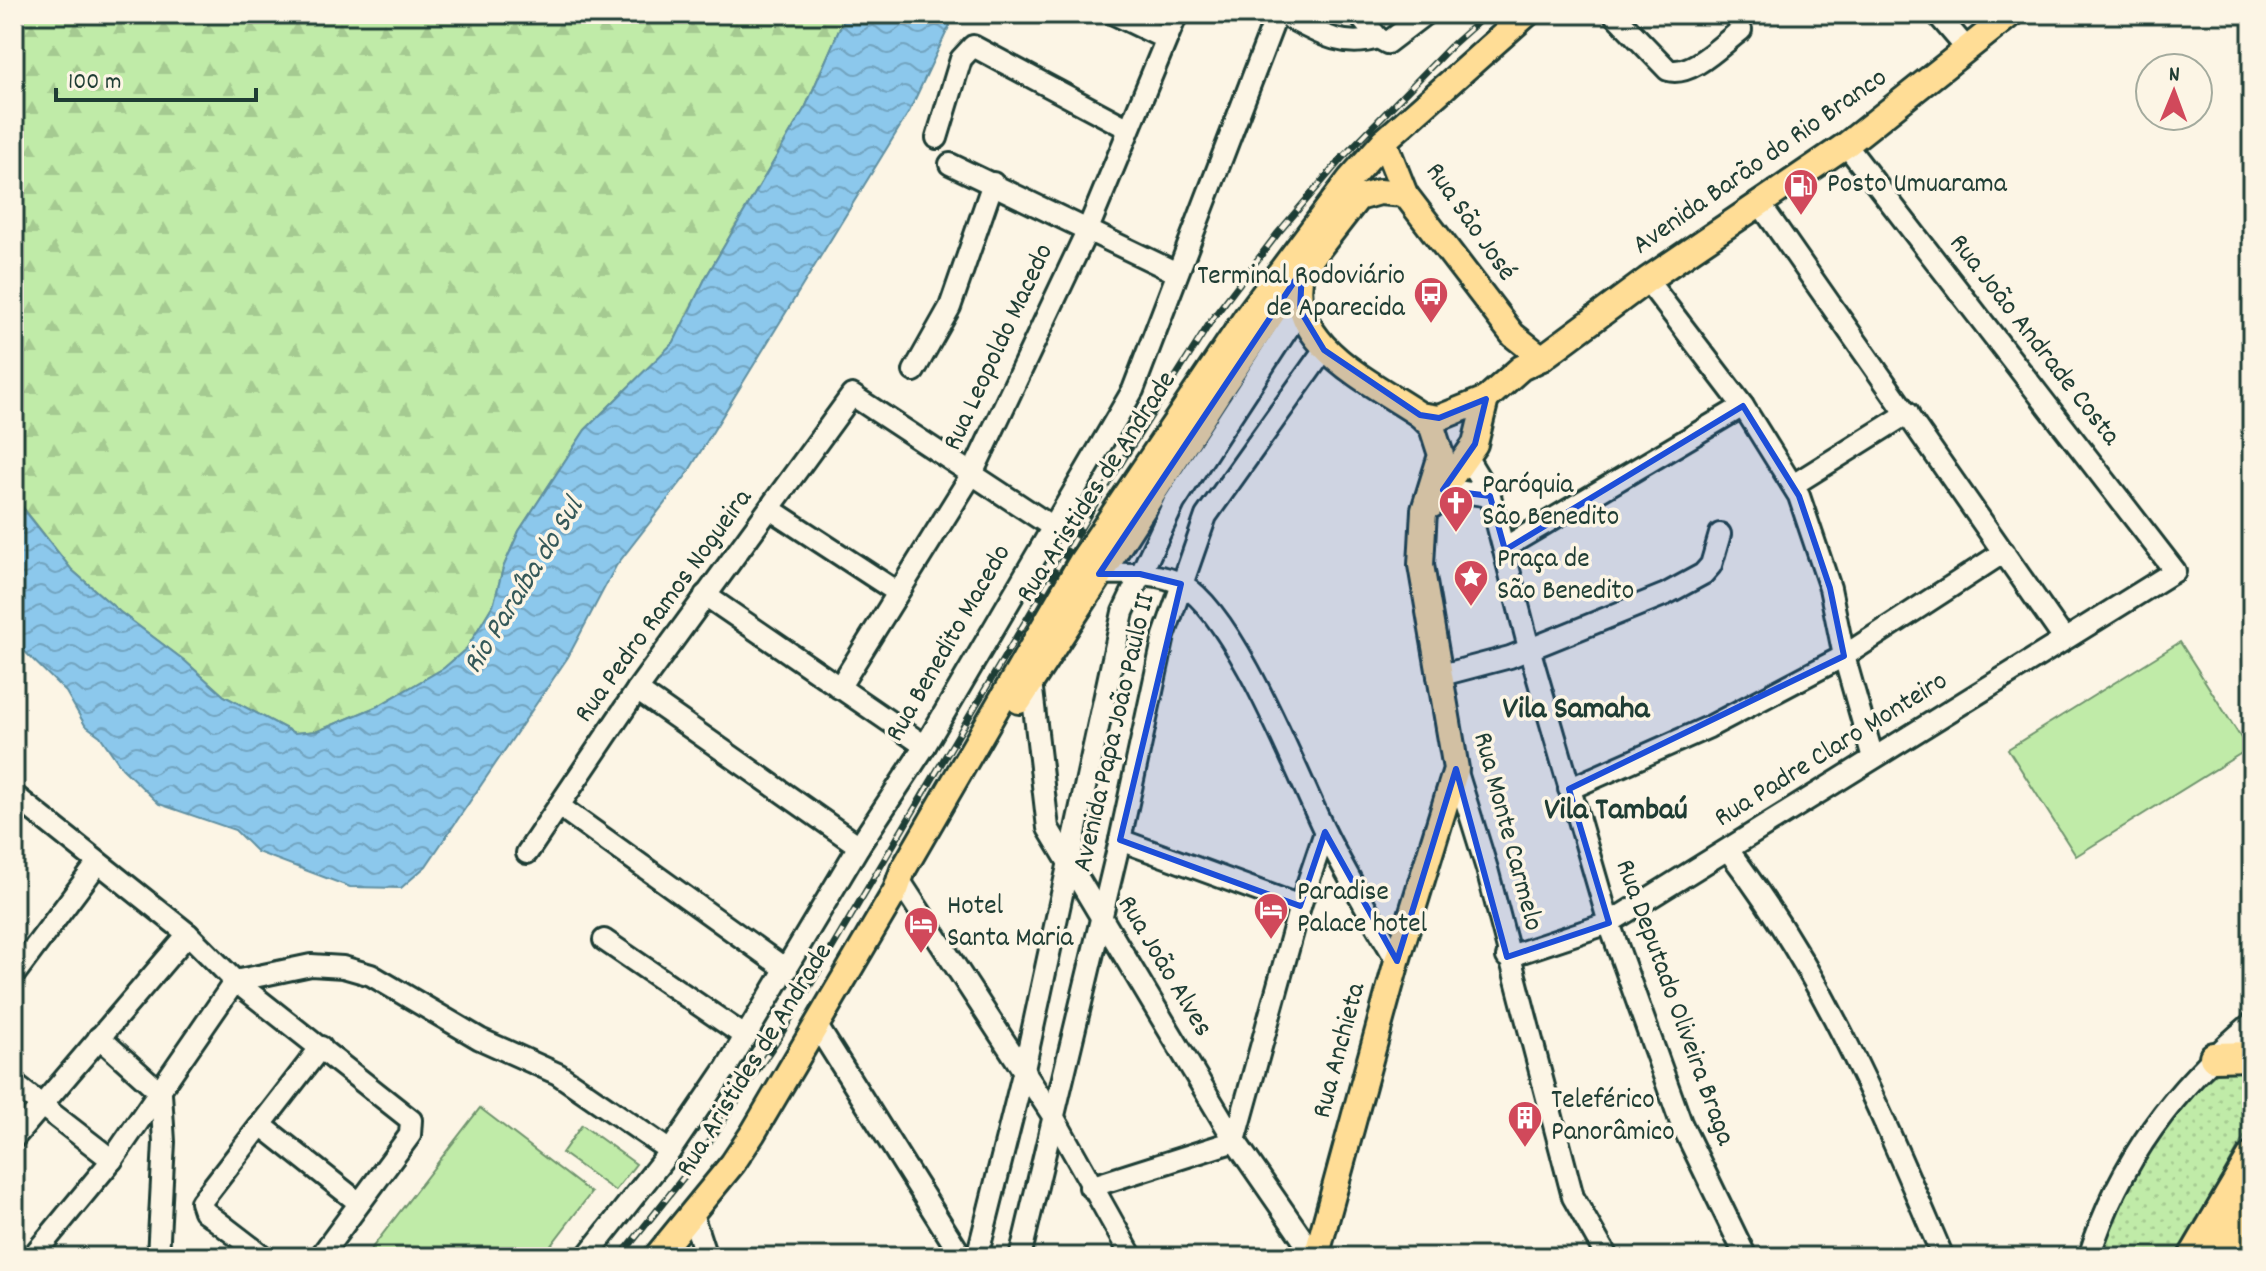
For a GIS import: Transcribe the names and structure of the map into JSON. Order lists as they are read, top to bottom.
{
  "streets": {
    "main road": [
      "Avenida Barão do Rio Branco",
      "Rua São José",
      "Rua Aristides de Andrade",
      "Rua Monte Carmelo",
      "Rua Anchieta"
    ],
    "street": [
      "Rua João Andrade Costa",
      "Rua Leopoldo Macedo",
      "Rua Pedro Ramos Nogueira",
      "Rua Benedito Macedo",
      "Avenida Papa João Paulo II",
      "Rua Padre Claro Monteiro",
      "Rua João Alves",
      "Rua Deputado Oliveira Braga"
    ]
  },
  "crossings": [
    ["Avenida Barão do Rio Branco", "Rua São José"],
    ["Avenida Barão do Rio Branco", "Rua João Andrade Costa"],
    ["Avenida Barão do Rio Branco", "Rua Monte Carmelo"],
    ["Rua São José", "Rua Aristides de Andrade"],
    ["Rua João Andrade Costa", "Rua Padre Claro Monteiro"],
    ["Rua Leopoldo Macedo", "Rua Pedro Ramos Nogueira"],
    ["Rua Aristides de Andrade", "Rua João Alves"],
    ["Avenida Papa João Paulo II", "Rua João Alves"],
    ["Rua Padre Claro Monteiro", "Rua Monte Carmelo"],
    ["Rua Padre Claro Monteiro", "Rua Deputado Oliveira Braga"],
    ["Rua Monte Carmelo", "Rua Anchieta"],
    ["Rua João Alves", "Rua Anchieta"]
  ],
  "districts": ["Vila Samaha", "Vila Tambaú"],
  "water": ["Rio Paraíba do Sul"],
  "places": {
    "fuel station": ["Posto Umuarama"],
    "bus stop": ["Terminal Rodoviário de Aparecida"],
    "church": ["Paróquia São Benedito"],
    "place": ["Praça de São Benedito"],
    "hotel": ["Paradise Palace hotel", "Hotel Santa Maria"],
    "building": ["Teleférico Panorâmico"]
  },
  "scale_bar": "100 m",
  "north": "top"
}
